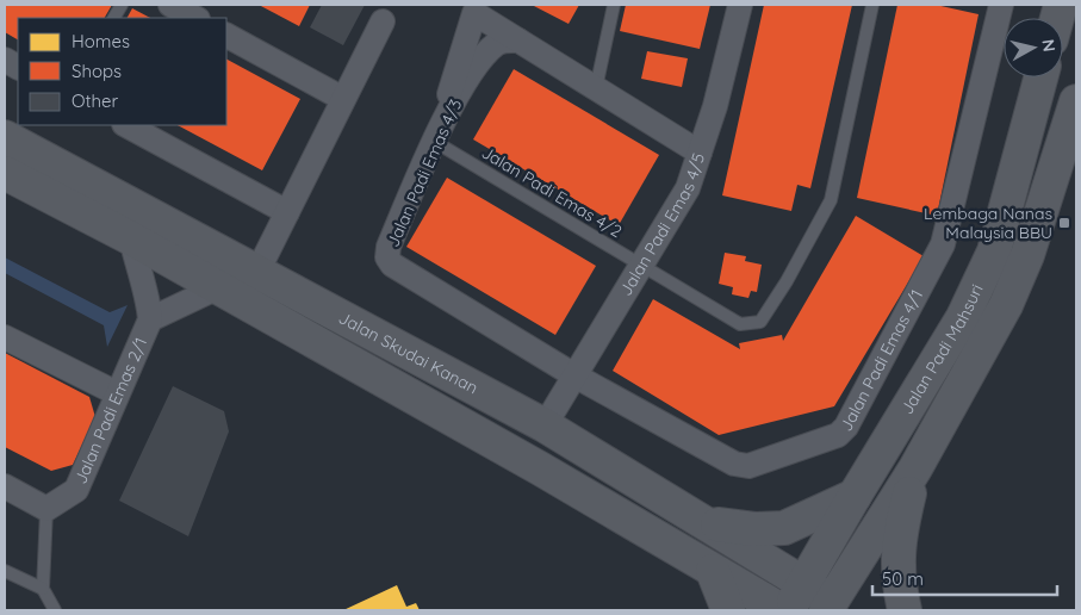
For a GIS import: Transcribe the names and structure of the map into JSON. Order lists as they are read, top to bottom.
{
  "streets": {
    "street": [
      "Jalan Padi Emas 4/3",
      "Jalan Padi Emas 4/5",
      "Jalan Padi Mahsuri",
      "Jalan Skudai Kanan",
      "Jalan Padi Emas 4/1",
      "Jalan Padi Emas 2/1"
    ],
    "lane": ["Jalan Padi Emas 4/2"]
  },
  "crossings": [
    ["Jalan Padi Emas 4/3", "Jalan Padi Emas 4/2"],
    ["Jalan Padi Emas 4/3", "Jalan Padi Emas 4/5"],
    ["Jalan Padi Emas 4/3", "Jalan Padi Emas 4/1"],
    ["Jalan Padi Emas 4/2", "Jalan Padi Emas 4/5"],
    ["Jalan Padi Emas 4/5", "Jalan Skudai Kanan"],
    ["Jalan Padi Emas 4/5", "Jalan Padi Emas 4/1"],
    ["Jalan Padi Mahsuri", "Jalan Skudai Kanan"]
  ],
  "places": {
    "transit": ["Lembaga Nanas Malaysia BBU"]
  },
  "legend": ["Homes", "Shops", "Other"],
  "scale_bar": "50 m",
  "north": "right"
}
